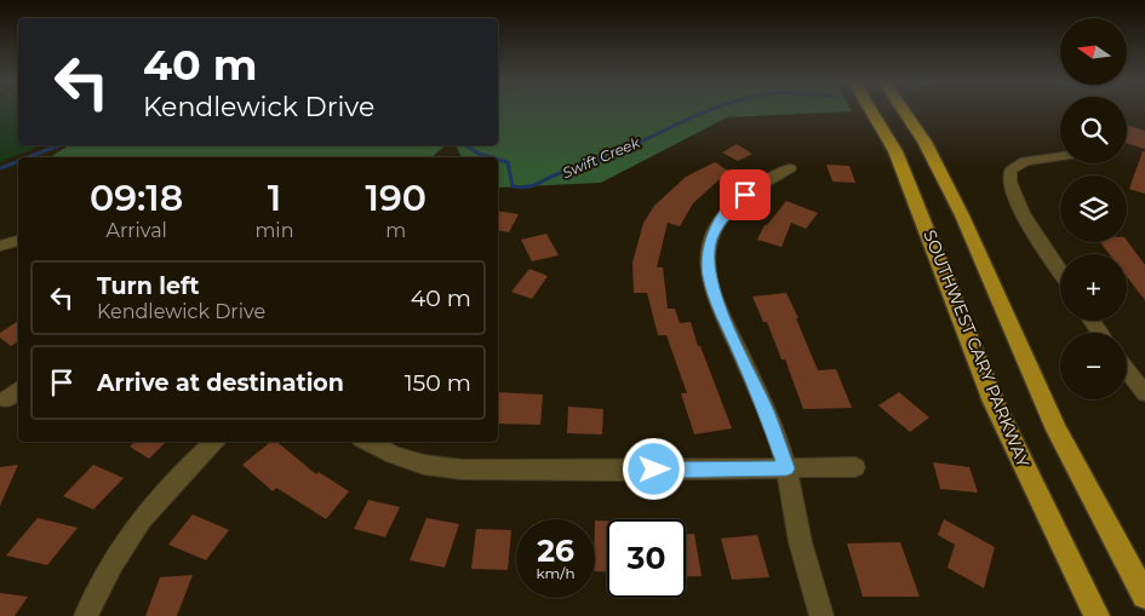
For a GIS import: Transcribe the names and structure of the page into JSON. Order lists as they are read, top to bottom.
{
  "streets": {
    "main road": ["SOUTHWEST CARY PARKWAY"]
  },
  "water": ["Swift Creek"],
  "north": "left",
  "page": {
    "map_buttons": ["+", "−"],
    "turn": ["40 m", "Kendlewick Drive"],
    "eta": [
      "09:18",
      "Arrival",
      "1",
      "min",
      "190",
      "m"
    ],
    "list": [
      {
        "name": "Turn left",
        "note": "Kendlewick Drive",
        "value": "40 m"
      },
      {
        "name": "Arrive at destination",
        "value": "150 m"
      }
    ],
    "speed": "26 km/h",
    "limit": "30"
  }
}
